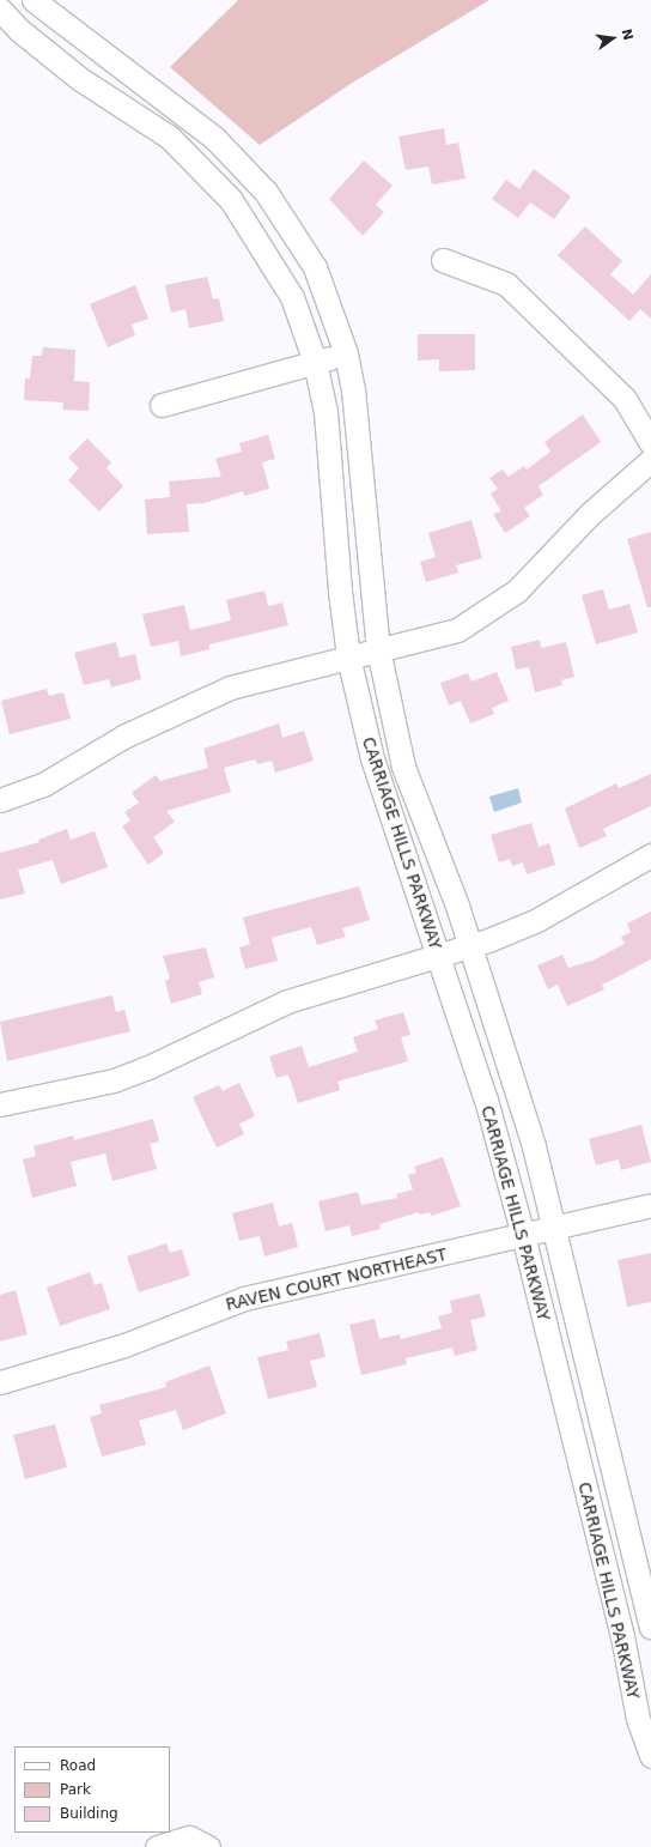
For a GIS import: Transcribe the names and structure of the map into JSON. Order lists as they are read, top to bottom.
{
  "streets": {
    "street": ["CARRIAGE HILLS PARKWAY", "RAVEN COURT NORTHEAST"]
  },
  "crossings": [
    ["CARRIAGE HILLS PARKWAY", "RAVEN COURT NORTHEAST"]
  ],
  "legend": ["Road", "Park", "Building"],
  "north": "right"
}
